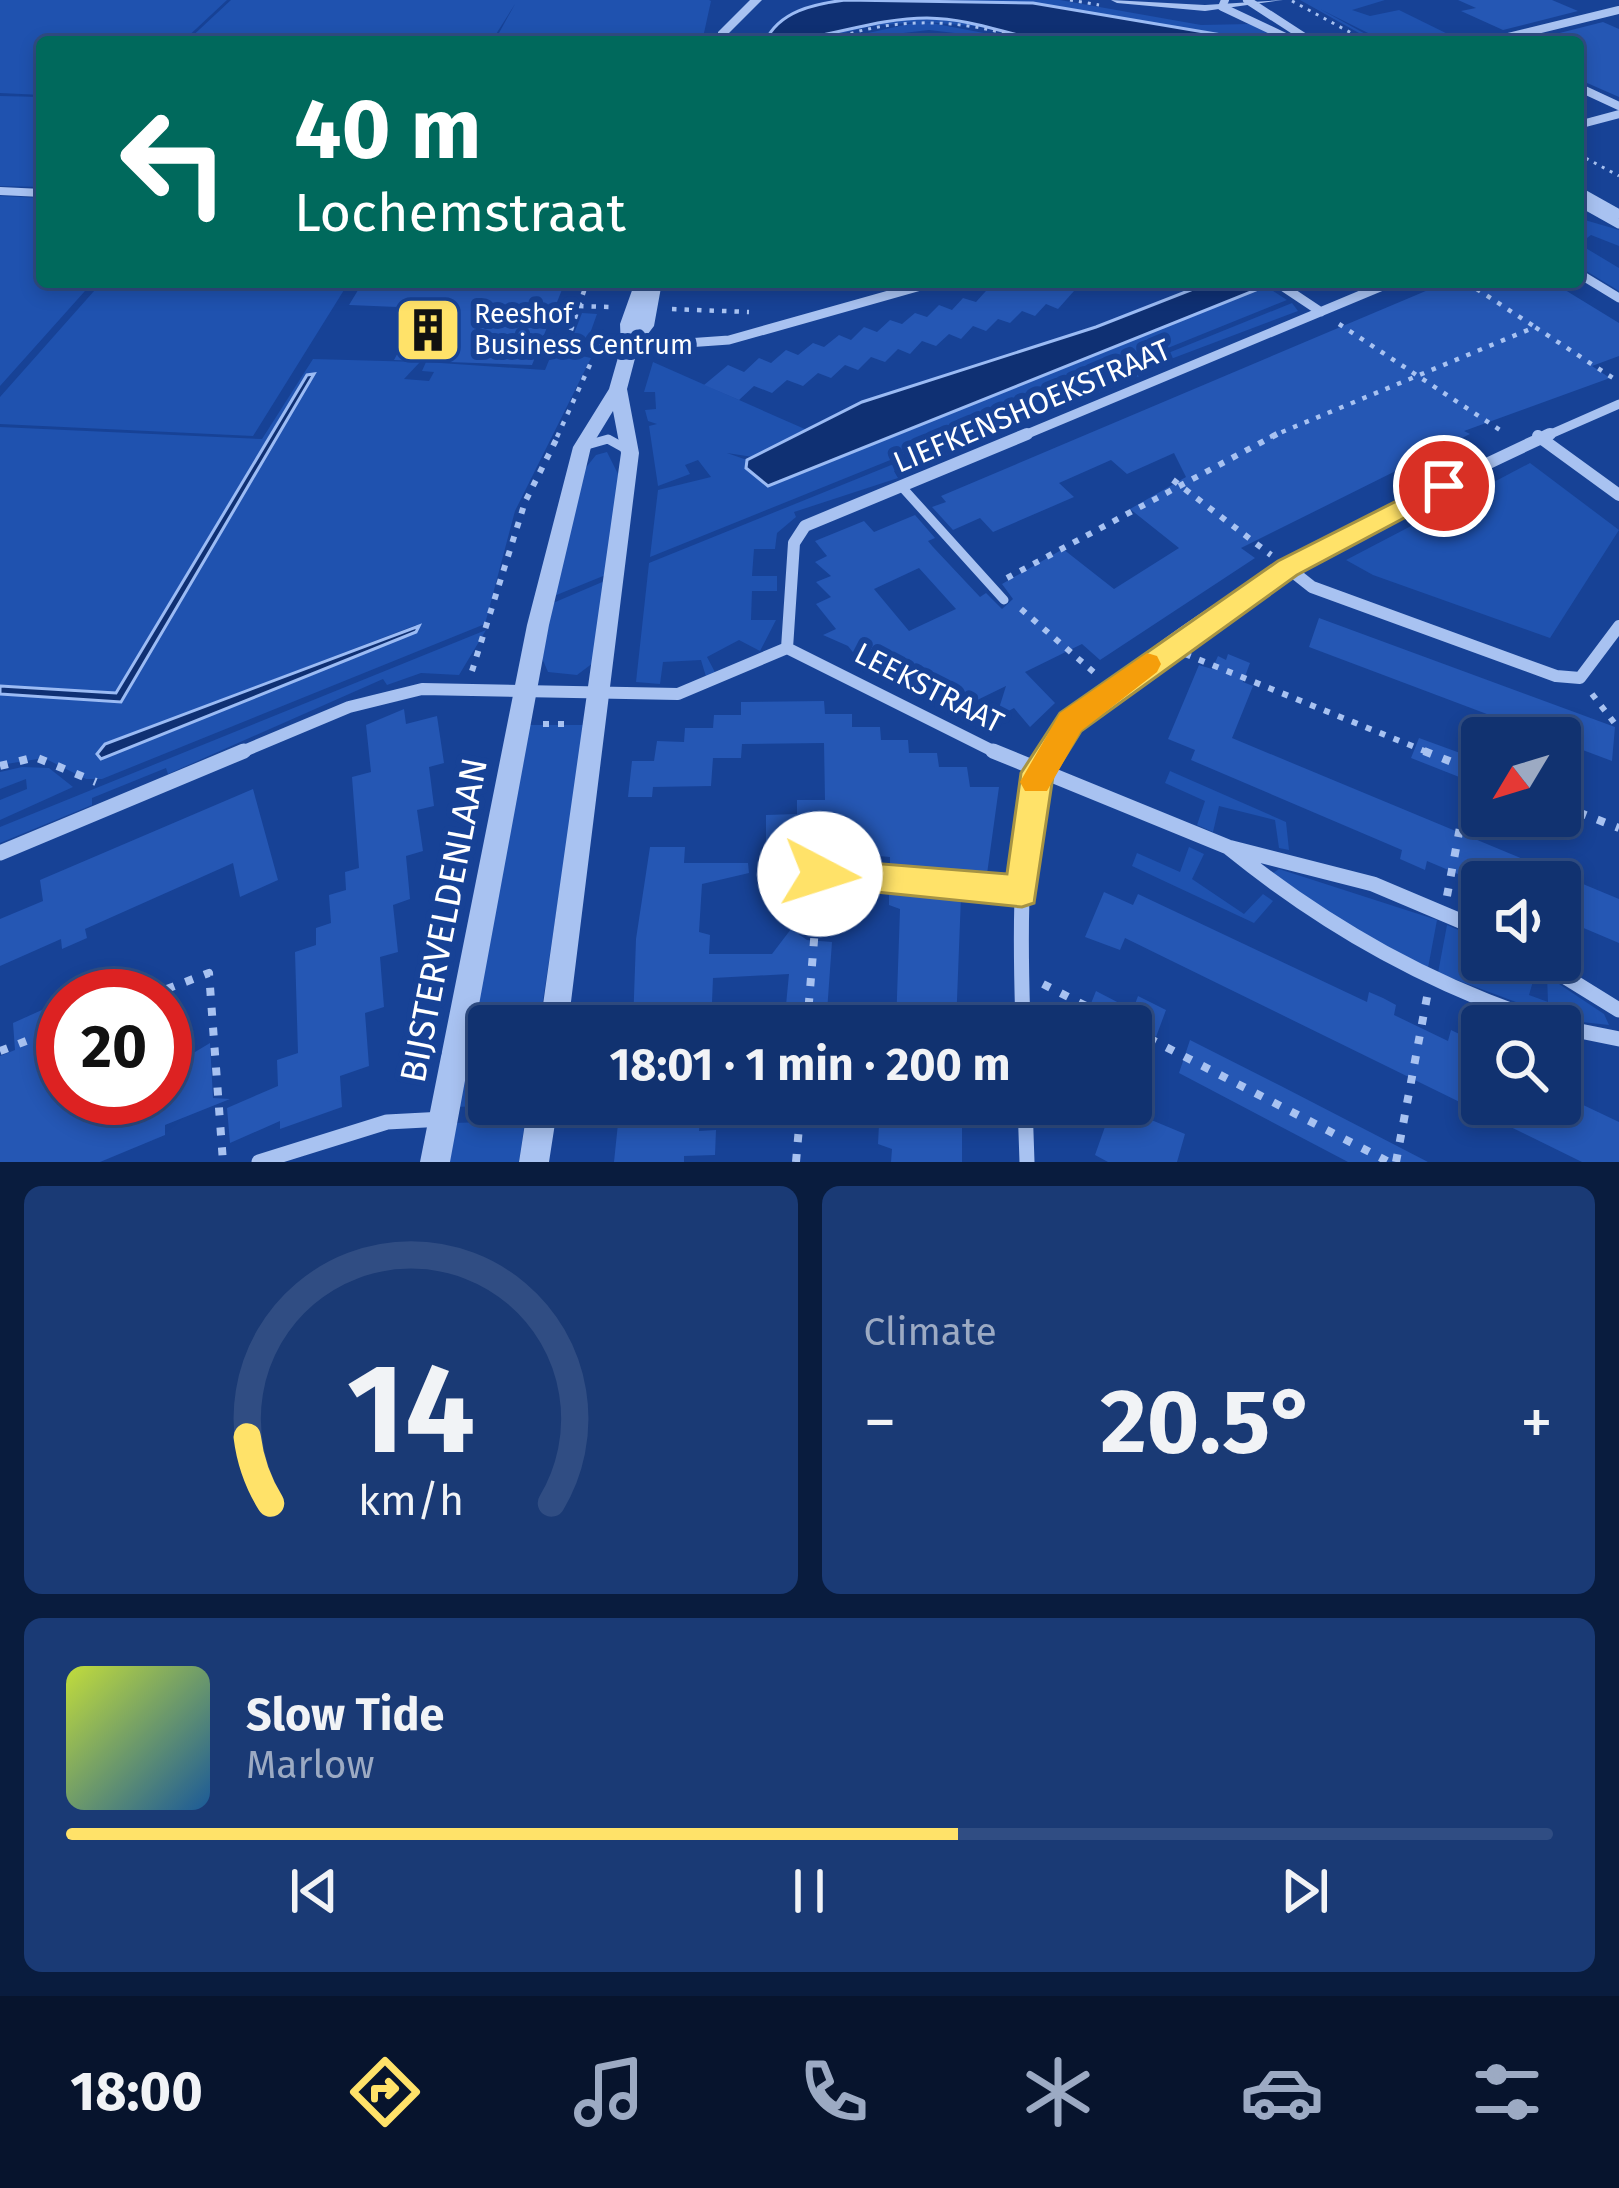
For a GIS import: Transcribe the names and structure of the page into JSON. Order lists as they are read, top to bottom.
{
  "streets": {
    "street": ["LIEFKENSHOEKSTRAAT", "LEEKSTRAAT", "BIJSTERVELDENLAAN"]
  },
  "crossings": [
    ["LIEFKENSHOEKSTRAAT", "LEEKSTRAAT"]
  ],
  "places": {
    "building": ["Reeshof Business Centrum"]
  },
  "north": "bottom left",
  "page": {
    "turn": ["40 m", "Lochemstraat"],
    "limit": "20",
    "trip": "18:01 · 1 min · 200 m",
    "tile": "Climate",
    "heat": ["−", "20.5°", "+"],
    "song": ["Slow Tide", "Marlow"],
    "tabs": "18:00",
    "gauge": ["14", "km/h"]
  }
}
